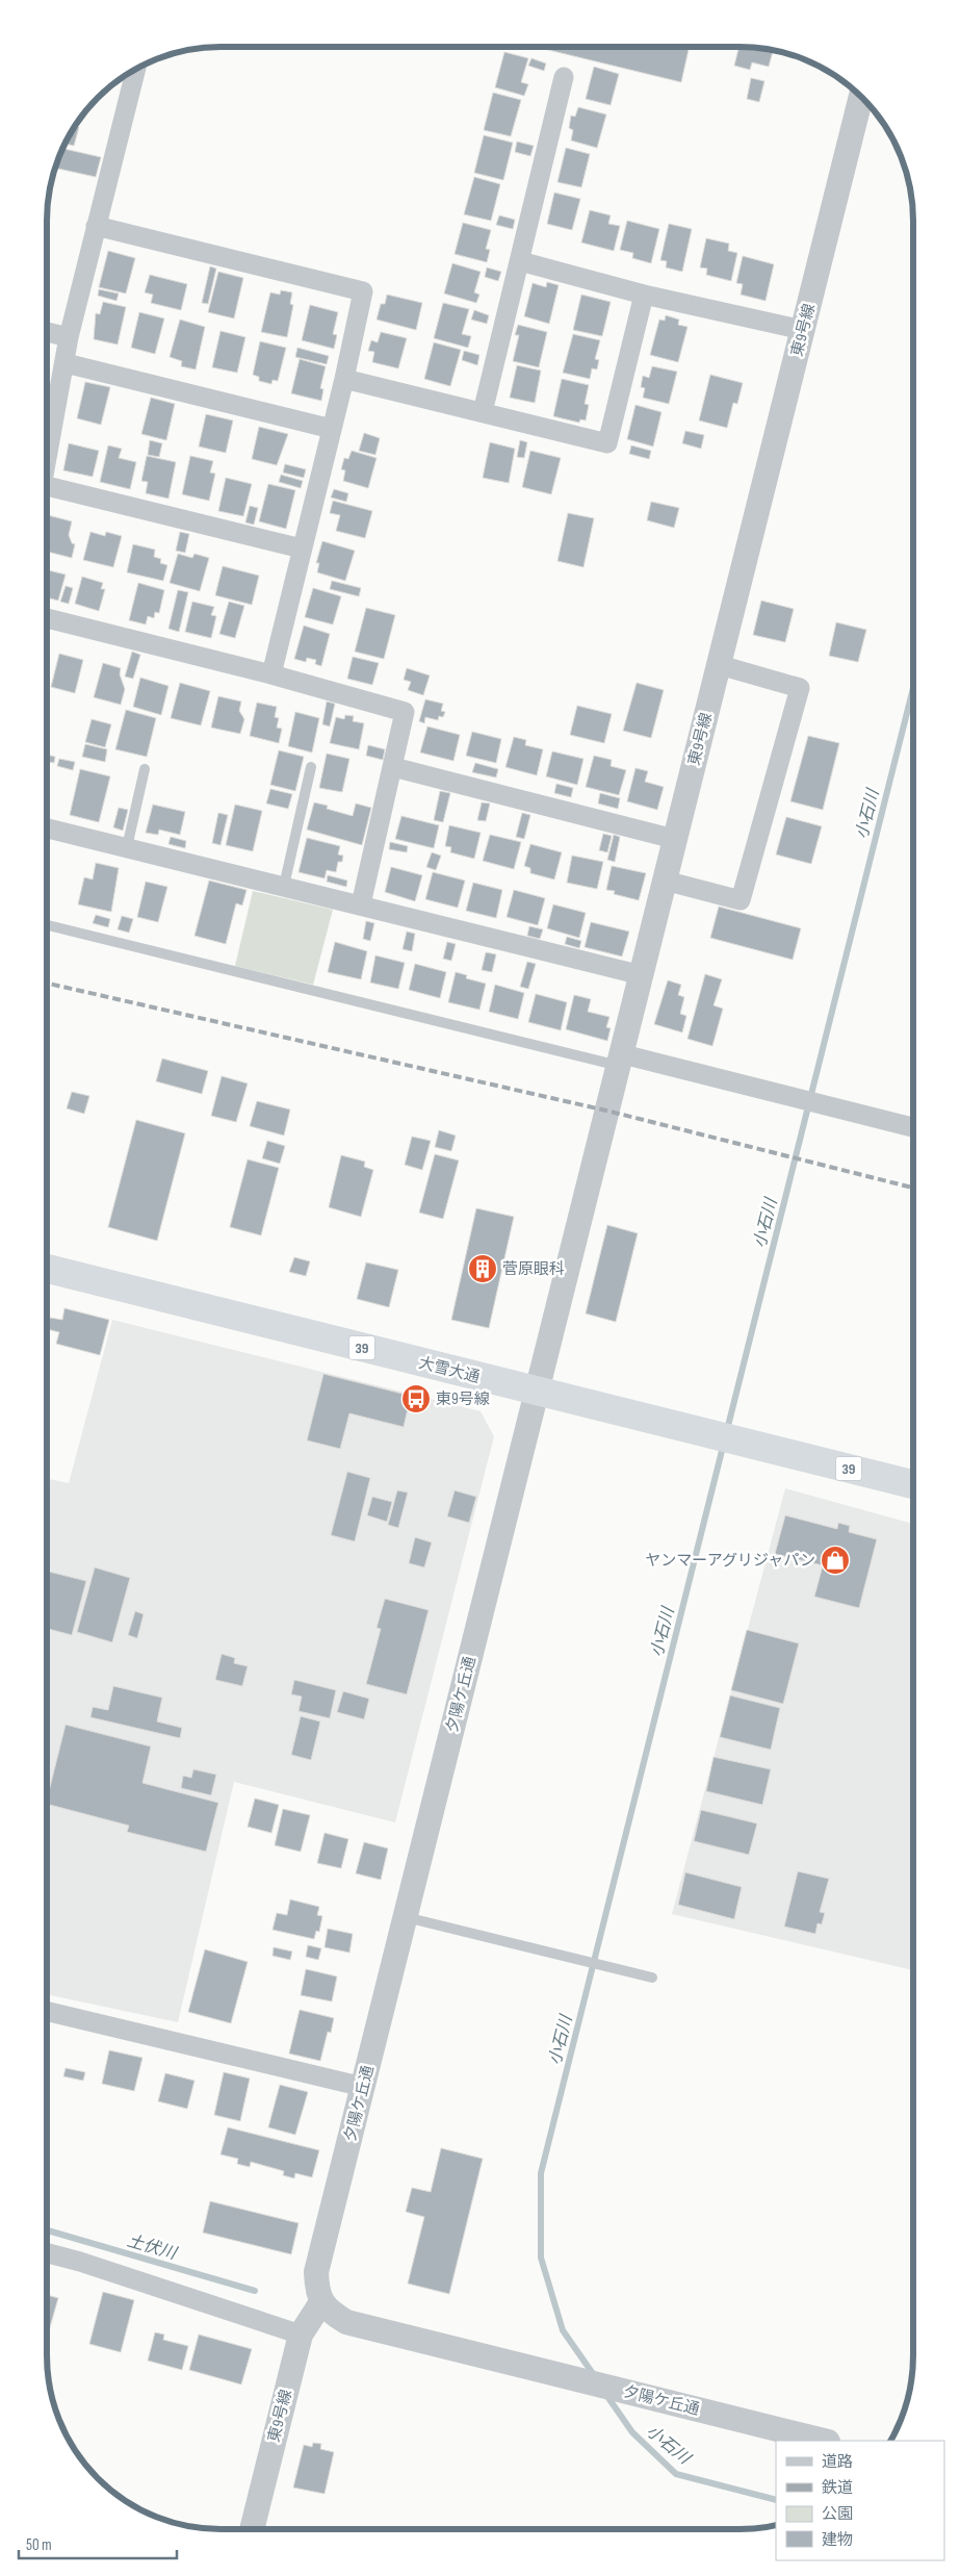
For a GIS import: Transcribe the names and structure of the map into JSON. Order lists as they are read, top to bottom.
{
  "streets": {
    "highway": ["39", "大雪大通"],
    "street": ["東9号線", "夕陽ケ丘通"]
  },
  "crossings": [
    ["東9号線", "大雪大通"],
    ["東9号線", "夕陽ケ丘通"],
    ["大雪大通", "夕陽ケ丘通"]
  ],
  "water": ["小石川", "土伏川"],
  "places": {
    "building": ["菅原眼科"],
    "bus stop": ["東9号線"],
    "shop": ["ヤンマーアグリジャパン"]
  },
  "legend": [
    "道路",
    "鉄道",
    "公園",
    "建物"
  ],
  "scale_bar": "50 m"
}
